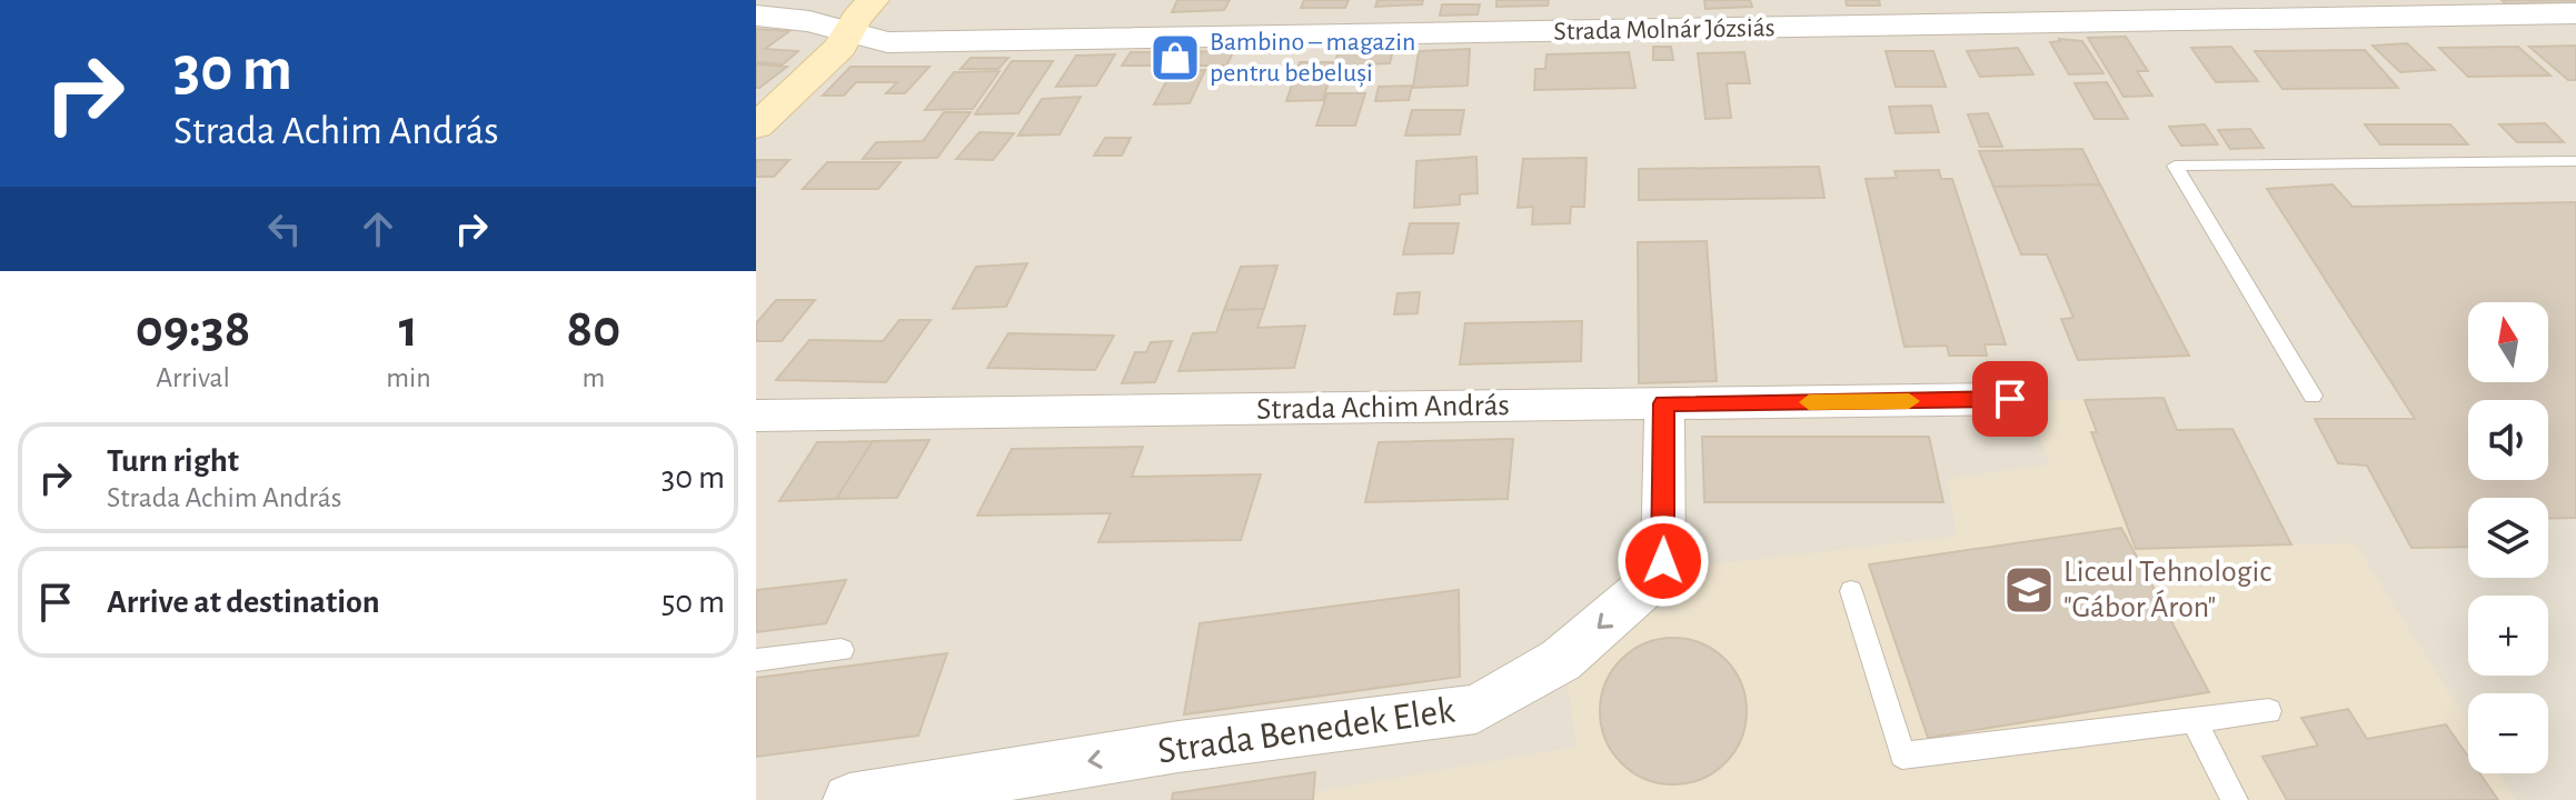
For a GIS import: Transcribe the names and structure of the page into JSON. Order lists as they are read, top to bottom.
{
  "streets": {
    "street": ["Strada Molnár Józsiás", "Strada Achim András", "Strada Benedek Elek"]
  },
  "crossings": [
    ["Strada Achim András", "Strada Benedek Elek"]
  ],
  "one_way": ["Strada Benedek Elek"],
  "places": {
    "shop": ["Bambino – magazin pentru bebeluși"],
    "school or university": ["Liceul Tehnologic \"Gábor Áron\""]
  },
  "north": "top",
  "page": {
    "turn": ["30 m", "Strada Achim András"],
    "eta": [
      "09:38",
      "Arrival",
      "1",
      "min",
      "80",
      "m"
    ],
    "map_buttons": ["+", "−"],
    "list": [
      {
        "name": "Turn right",
        "note": "Strada Achim András",
        "value": "30 m"
      },
      {
        "name": "Arrive at destination",
        "value": "50 m"
      }
    ]
  }
}
